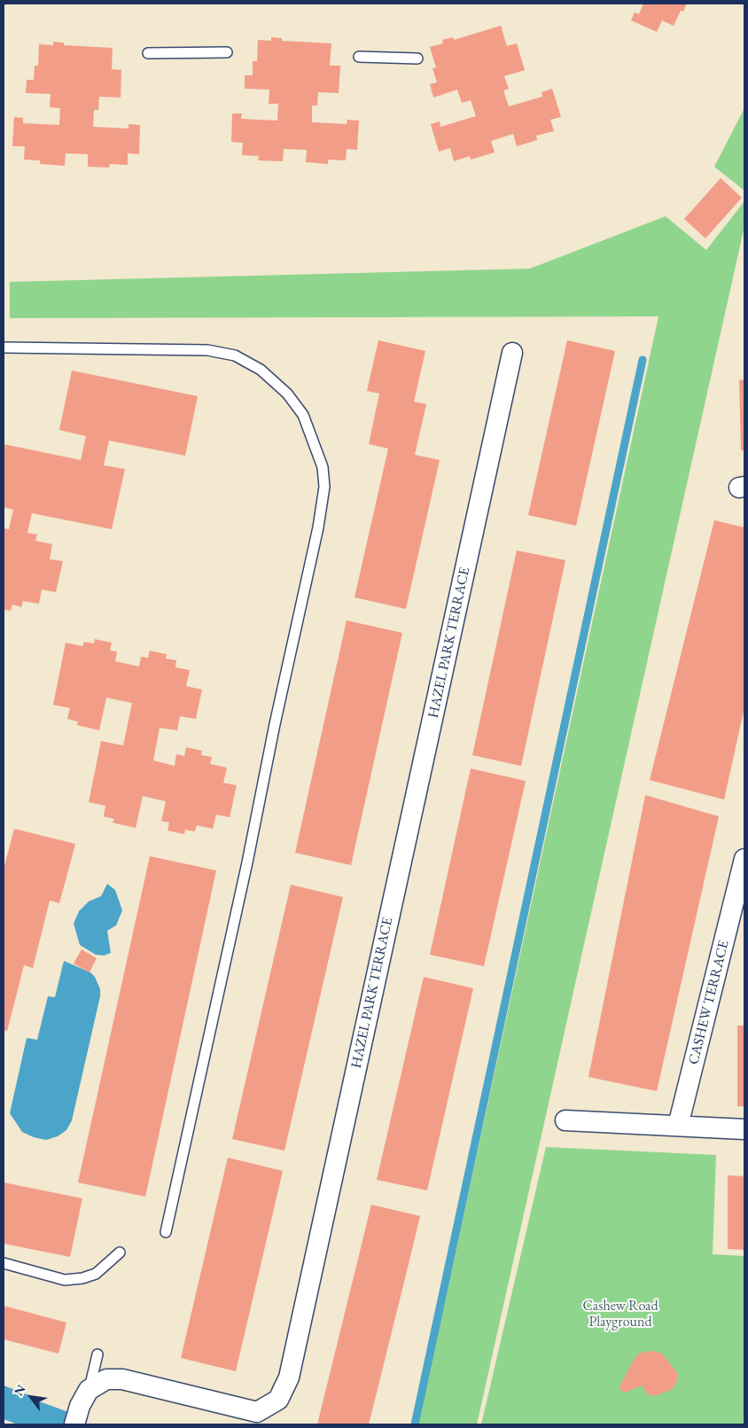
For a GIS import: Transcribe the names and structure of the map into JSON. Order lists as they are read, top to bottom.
{
  "streets": {
    "street": ["HAZEL PARK TERRACE", "CASHEW TERRACE"]
  },
  "parks": ["Cashew Road Playground"],
  "north": "top left"
}
